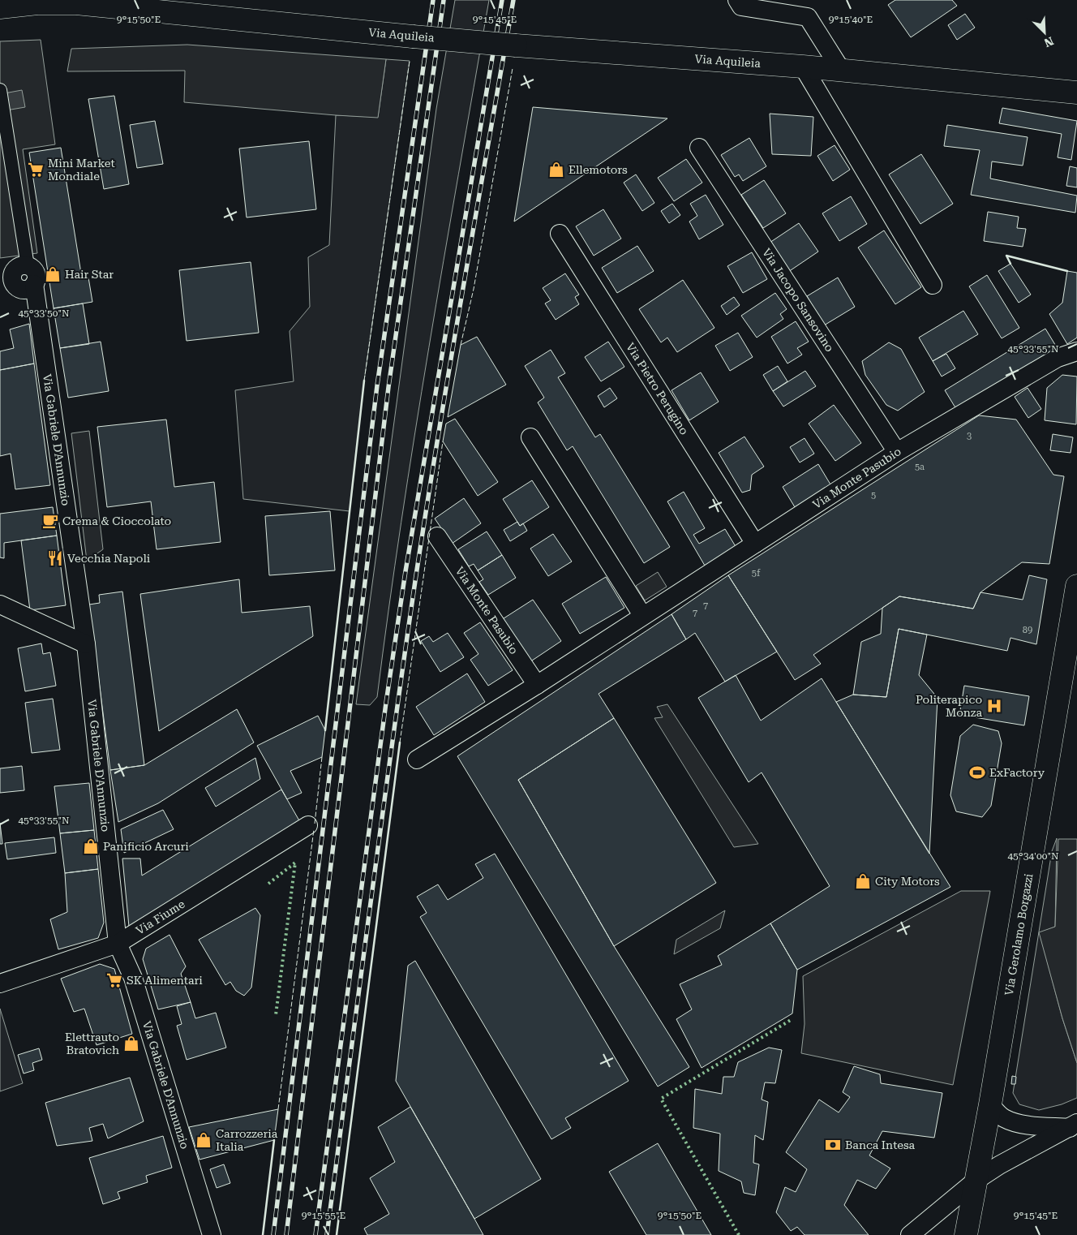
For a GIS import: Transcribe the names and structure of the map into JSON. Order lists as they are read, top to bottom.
{
  "streets": {
    "street": [
      "Via Aquileia",
      "Via Jacopo Sansovino",
      "Via Pietro Perugino",
      "Via Gabriele D'Annunzio",
      "Via Monte Pasubio",
      "Via Fiume",
      "Via Gerolamo Borgazzi"
    ]
  },
  "crossings": [
    ["Via Jacopo Sansovino", "Via Monte Pasubio"],
    ["Via Pietro Perugino", "Via Monte Pasubio"],
    ["Via Gabriele D'Annunzio", "Via Fiume"]
  ],
  "places": {
    "supermarket": ["Mini Market Mondiale", "SK Alimentari"],
    "shop": [
      "Ellemotors",
      "Hair Star",
      "Panificio Arcuri",
      "City Motors",
      "Elettrauto Bratovich",
      "Carrozzeria Italia"
    ],
    "cafe": ["Crema & Cioccolato"],
    "restaurant": ["Vecchia Napoli"],
    "hospital": ["Politerapico Monza"],
    "sports": ["ExFactory"],
    "bank": ["Banca Intesa"]
  },
  "house_numbers": [
    "3",
    "5a",
    "5",
    "5f",
    "7",
    "7",
    "89"
  ],
  "north": "bottom right",
  "coordinates": [
    "9°15'50\"E",
    "9°15'45\"E",
    "9°15'40\"E",
    "45°33'50\"N",
    "45°33'55\"N",
    "45°34'00\"N",
    "9°15'55\"E"
  ]
}
